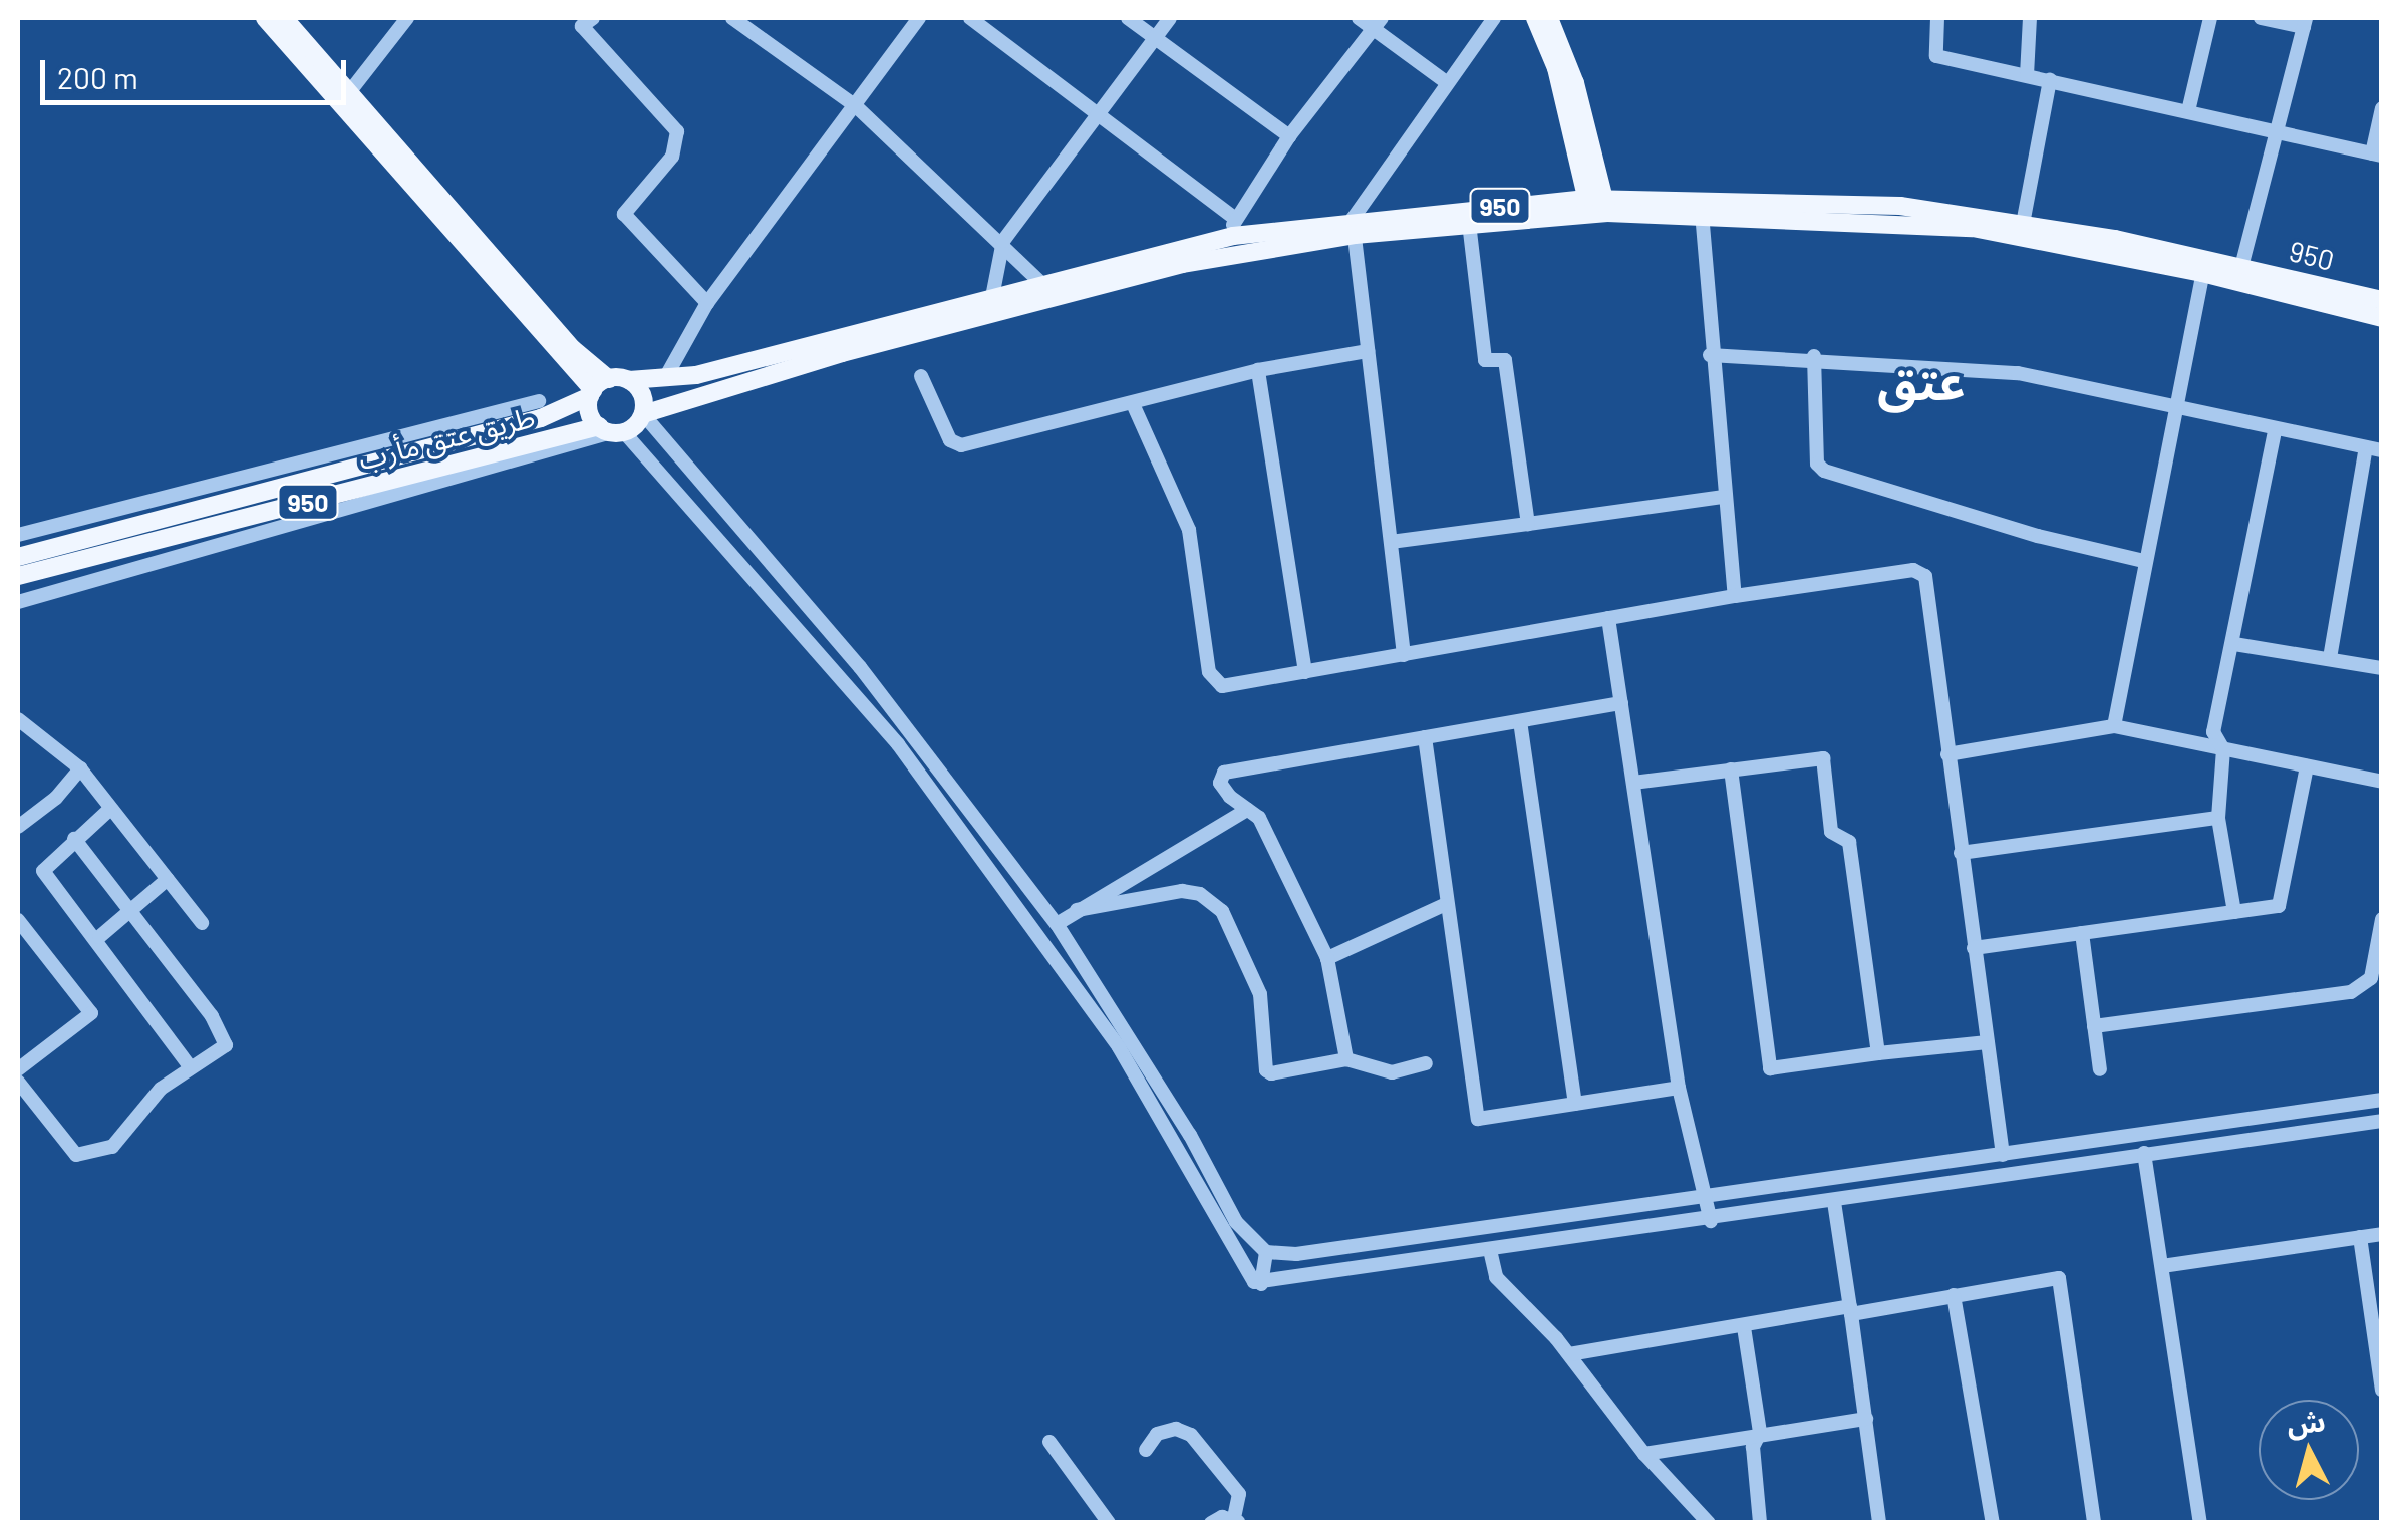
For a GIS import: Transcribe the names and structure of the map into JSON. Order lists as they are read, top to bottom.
{
  "streets": {
    "main road": ["950", "طريق عتق مأرب"]
  },
  "crossings": [
    ["950", "طريق عتق مأرب"]
  ],
  "districts": ["عتق"],
  "scale_bar": "200 m",
  "north": "top"
}
